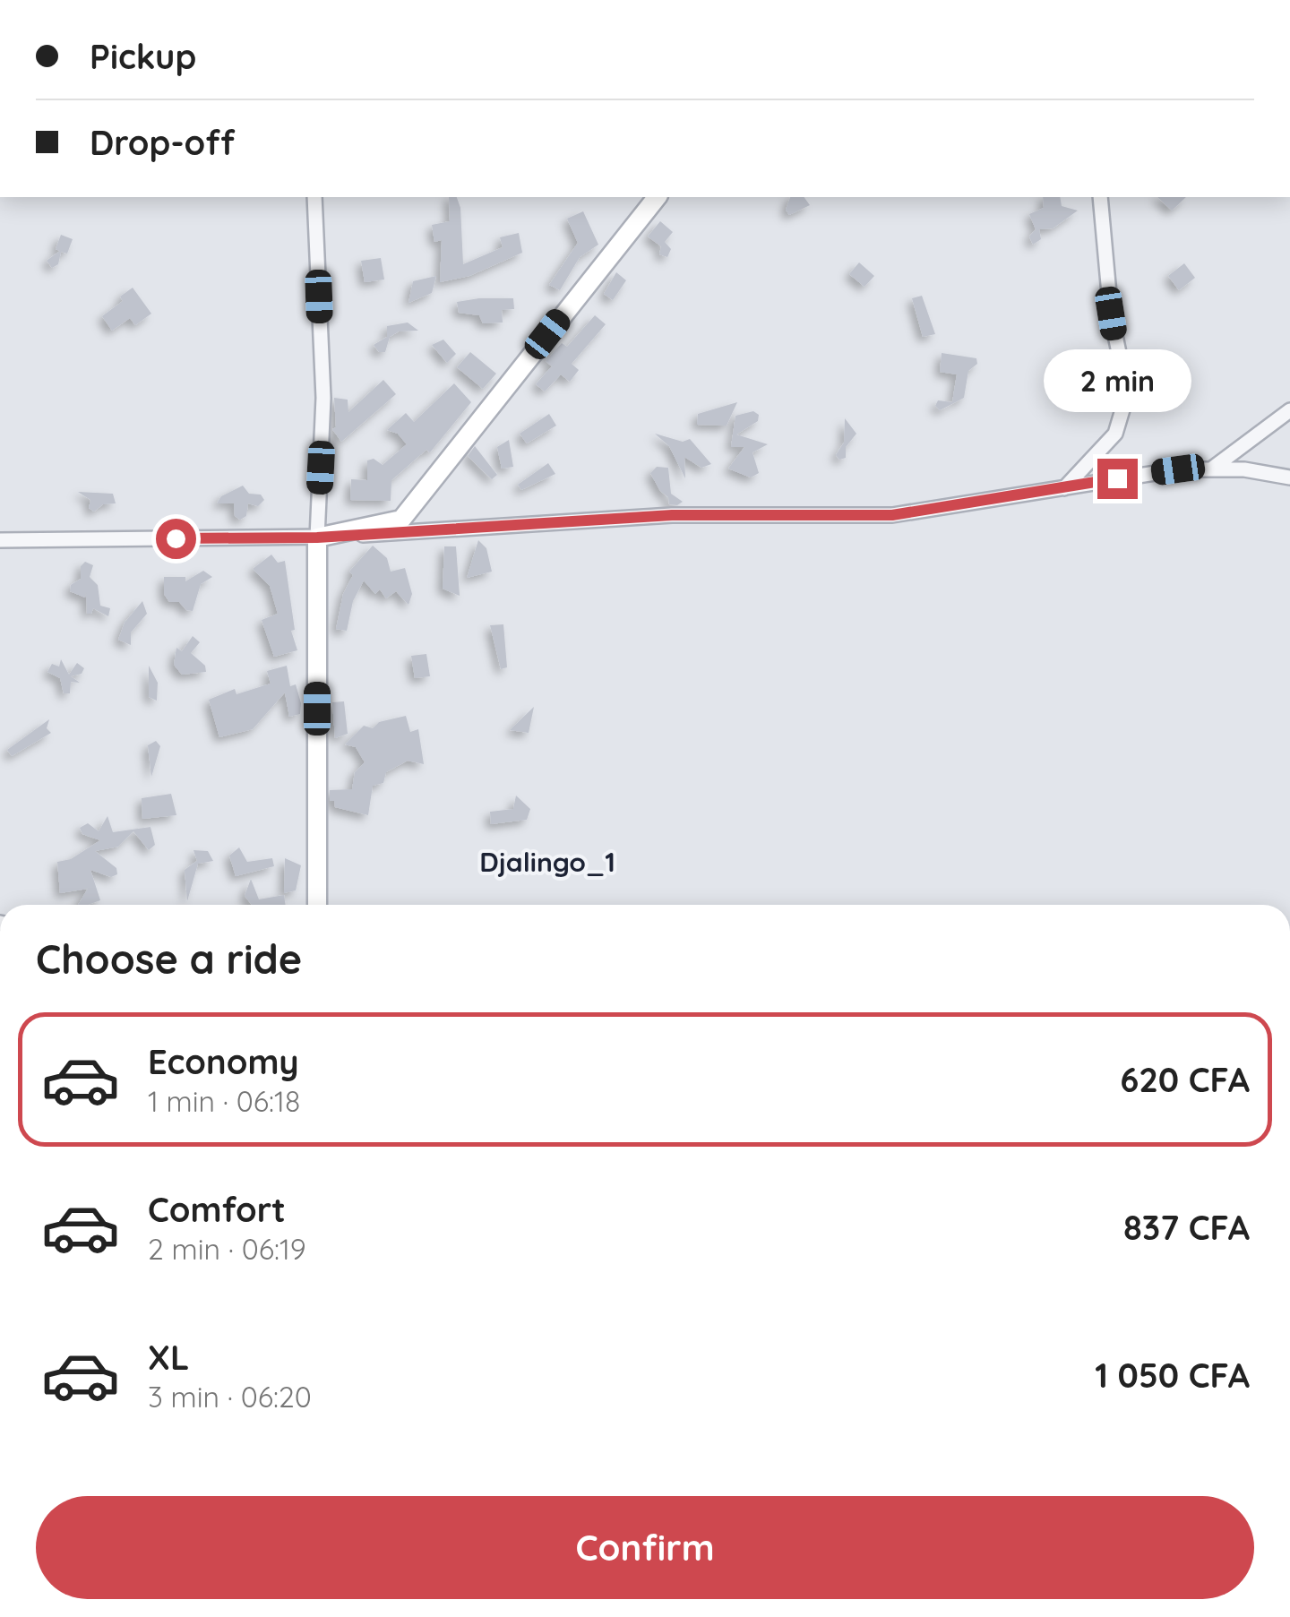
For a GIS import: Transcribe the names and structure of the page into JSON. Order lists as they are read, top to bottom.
{
  "districts": ["Djalingo_1"],
  "page": {
    "banner": ["Pickup", "Drop-off"],
    "bubble": "2 min",
    "heading": "Choose a ride",
    "list": [
      {
        "name": "Economy",
        "note": "1 min · 06:18",
        "value": "620 CFA"
      },
      {
        "name": "Comfort",
        "note": "2 min · 06:19",
        "value": "837 CFA"
      },
      {
        "name": "XL",
        "note": "3 min · 06:20",
        "value": "1 050 CFA"
      }
    ],
    "buttons": "Confirm"
  }
}
